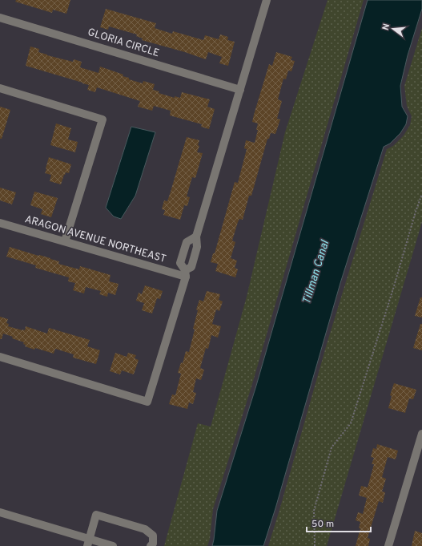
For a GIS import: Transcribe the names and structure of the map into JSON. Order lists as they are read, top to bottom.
{
  "streets": {
    "street": ["GLORIA CIRCLE", "ARAGON AVENUE NORTHEAST"]
  },
  "water": ["Tillman Canal"],
  "scale_bar": "50 m",
  "north": "left"
}
